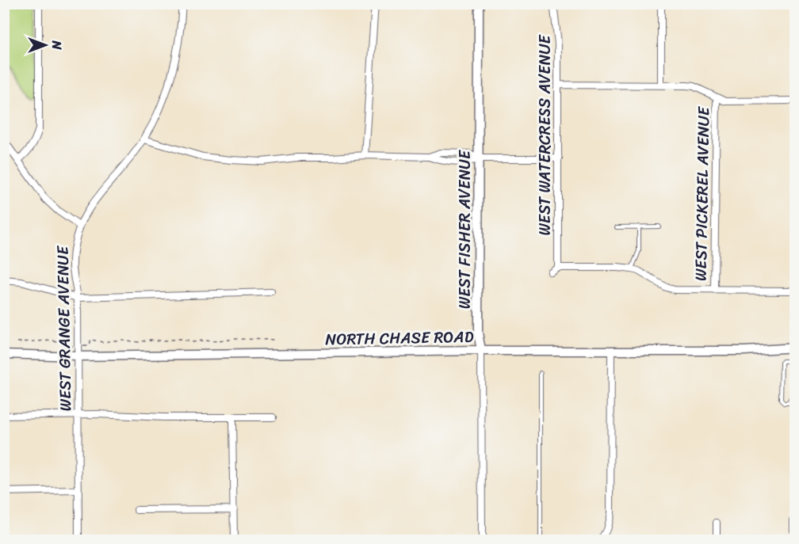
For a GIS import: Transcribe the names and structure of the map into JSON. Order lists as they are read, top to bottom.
{
  "streets": {
    "street": [
      "WEST WATERCRESS AVENUE",
      "WEST PICKEREL AVENUE",
      "WEST FISHER AVENUE",
      "WEST GRANGE AVENUE",
      "NORTH CHASE ROAD"
    ]
  },
  "crossings": [
    ["WEST FISHER AVENUE", "NORTH CHASE ROAD"],
    ["WEST GRANGE AVENUE", "NORTH CHASE ROAD"]
  ],
  "north": "right"
}
